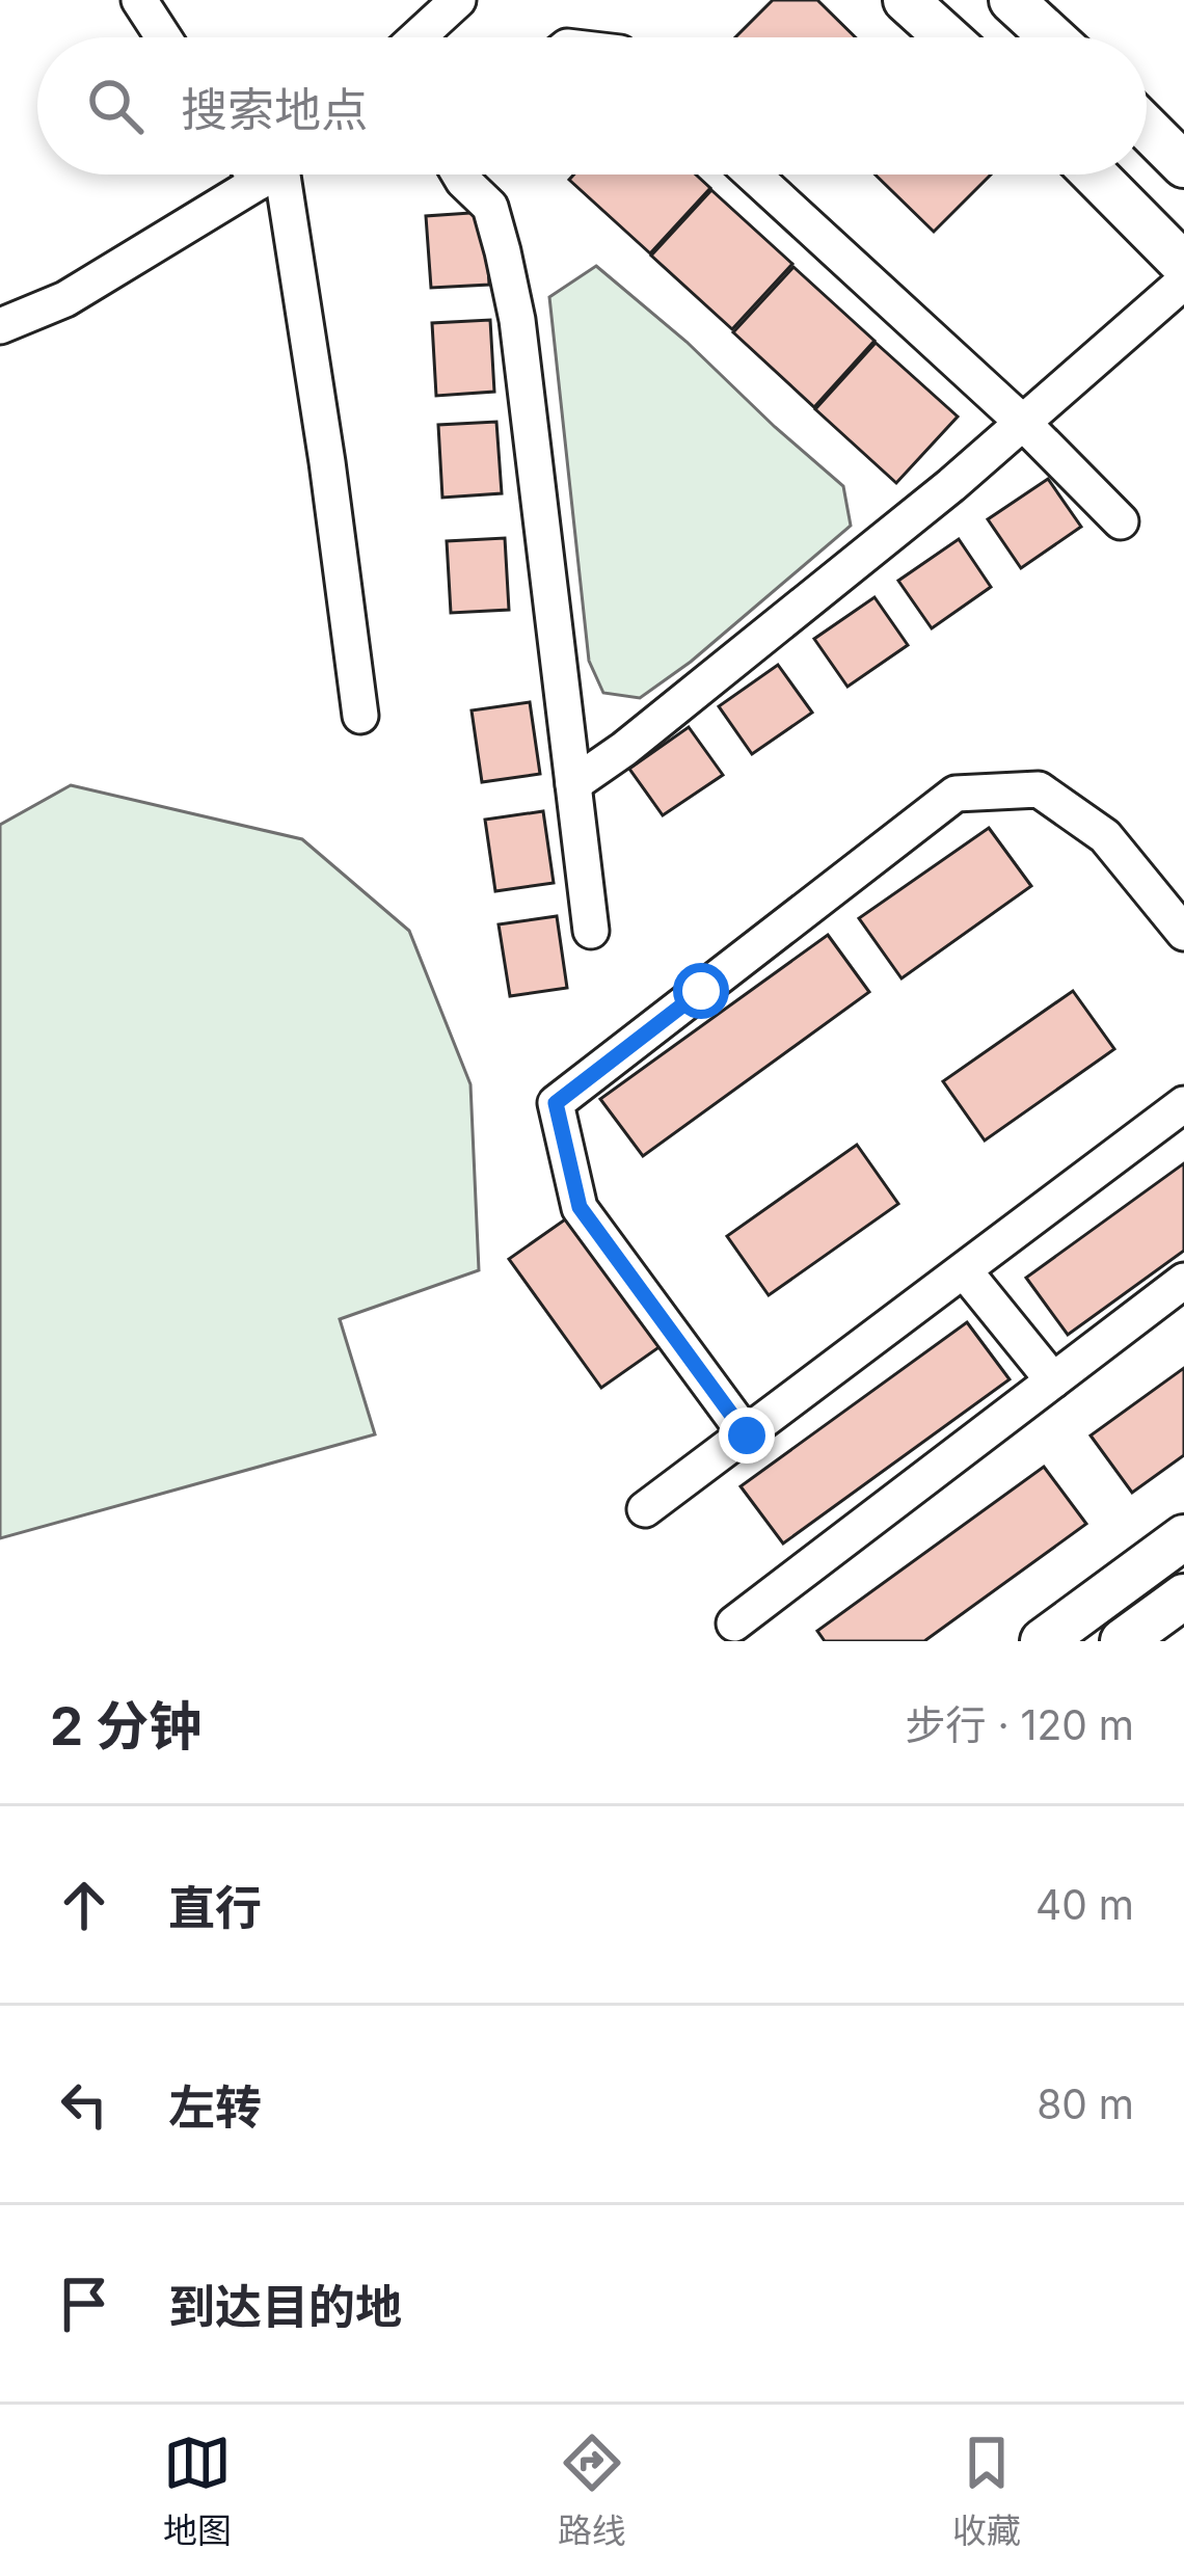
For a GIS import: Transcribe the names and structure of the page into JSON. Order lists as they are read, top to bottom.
{
  "page": {
    "search": "搜索地点",
    "heading": ["2 分钟", "步行 · 120 m"],
    "list": [
      ["直行", "40 m"],
      ["左转", "80 m"],
      "到达目的地"
    ],
    "nav": ["地图", "路线", "收藏"]
  }
}
